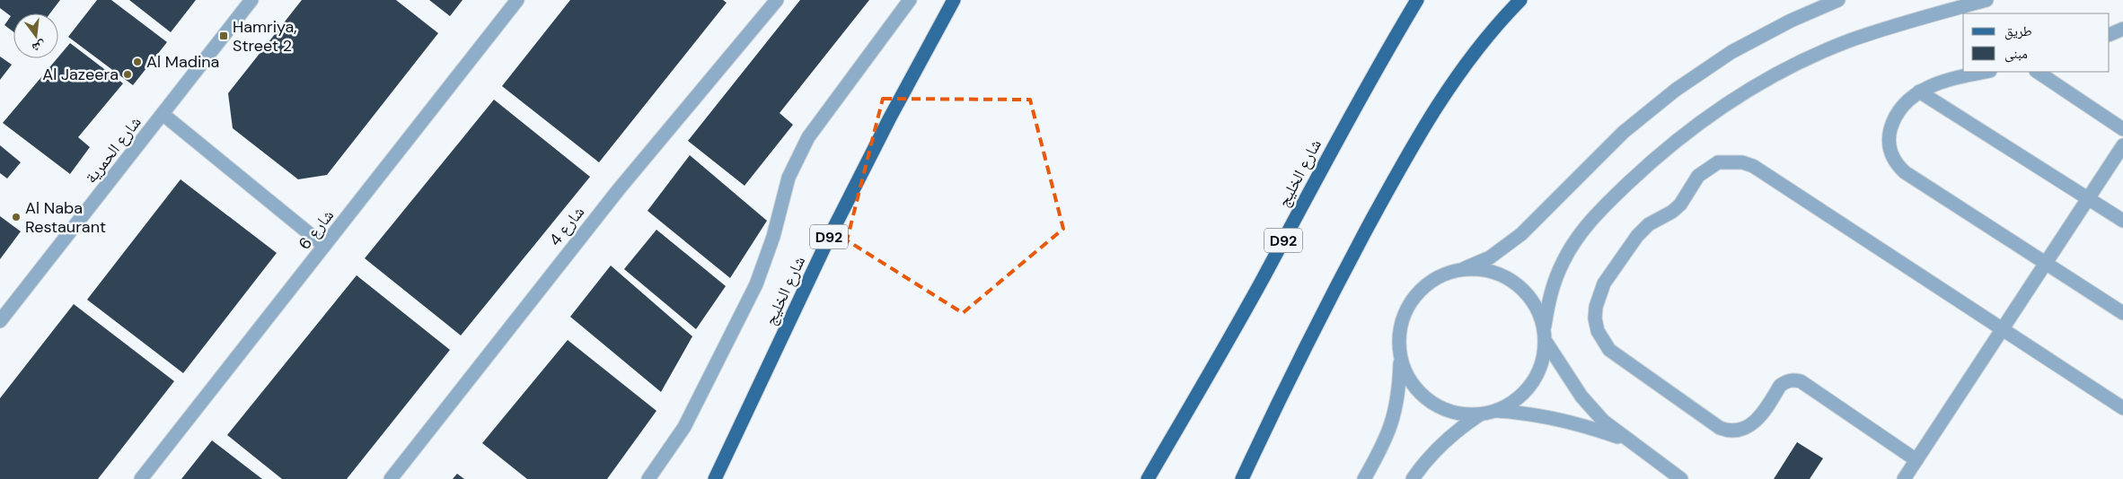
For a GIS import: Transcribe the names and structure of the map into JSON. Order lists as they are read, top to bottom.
{
  "streets": {
    "main road": ["شارع الخليج", "D92"],
    "street": ["شارع الحمرية", "شارع 4", "شارع 6"]
  },
  "places": {
    "transit": ["Hamriya, Street 2"],
    "other": ["Al Madina", "Al Jazeera", "Al Naba Restaurant"]
  },
  "legend": ["طريق", "مبنى"],
  "north": "bottom"
}
